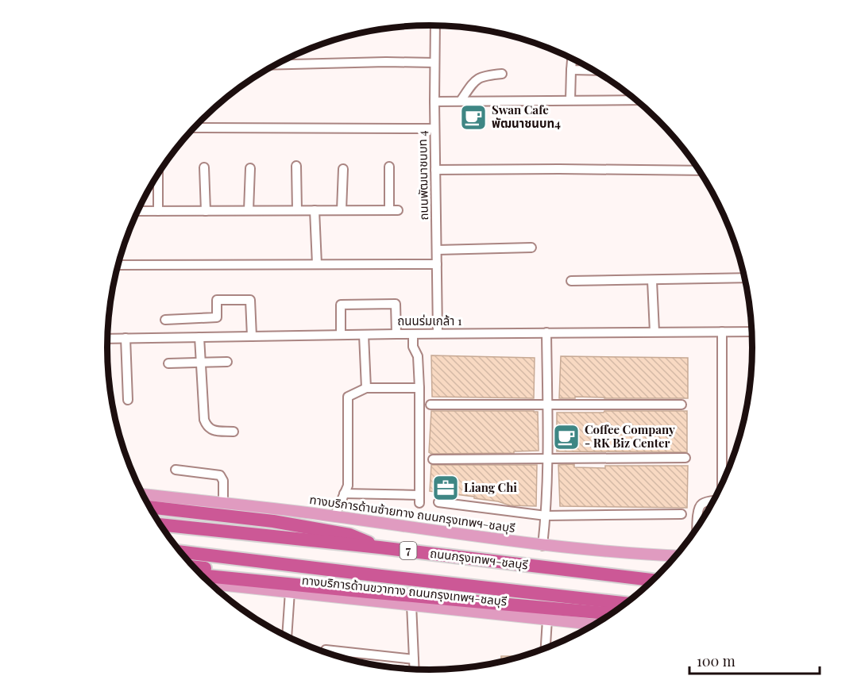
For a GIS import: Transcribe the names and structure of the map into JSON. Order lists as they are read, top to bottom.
{
  "streets": {
    "highway": ["7", "ถนนกรุงเทพฯ-ชลบุรี"],
    "main road": ["ทางบริการด้านซ้ายทาง ถนนกรุงเทพฯ-ชลบุรี", "ทางบริการด้านขวาทาง ถนนกรุงเทพฯ-ชลบุรี"],
    "street": ["ถนนพัฒนาชนบท 4", "ถนนร่มเกล้า 1"]
  },
  "crossings": [
    ["ถนนพัฒนาชนบท 4", "ถนนร่มเกล้า 1"]
  ],
  "places": {
    "cafe": ["Swan Cafe พัฒนาชนบท4", "Coffee Company - RK Biz Center"],
    "office": ["Liang Chi"]
  },
  "scale_bar": "100 m"
}
